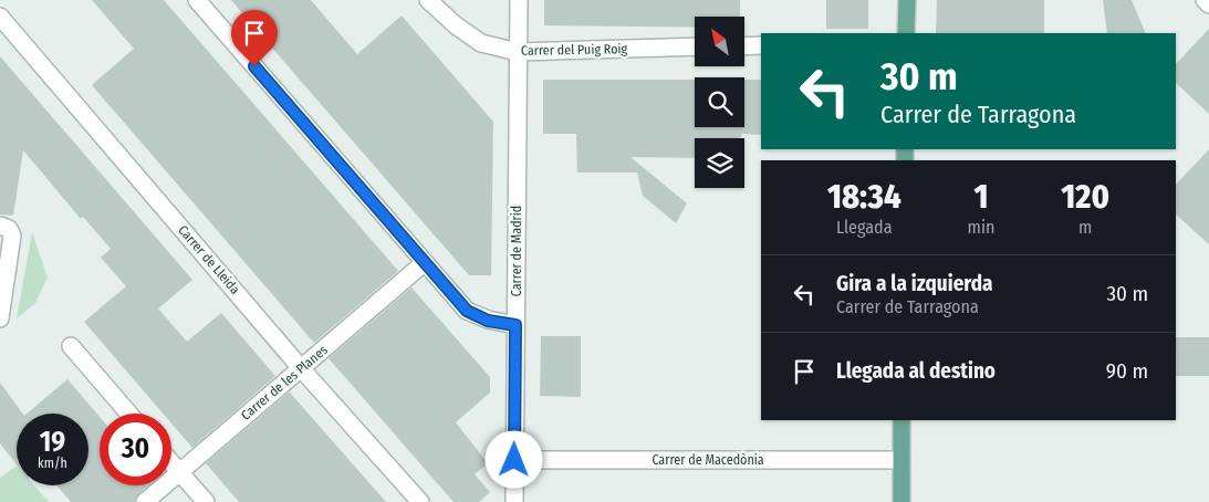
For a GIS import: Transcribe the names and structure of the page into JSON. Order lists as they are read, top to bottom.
{
  "streets": {
    "street": [
      "Carrer del Puig Roig",
      "Carrer de Madrid",
      "Carrer de Lleida",
      "Carrer de les Planes",
      "Carrer de Macedònia"
    ]
  },
  "crossings": [
    ["Carrer del Puig Roig", "Carrer de Madrid"],
    ["Carrer de Madrid", "Carrer de Macedònia"],
    ["Carrer de Lleida", "Carrer de les Planes"]
  ],
  "north": "top left",
  "page": {
    "turn": ["30 m", "Carrer de Tarragona"],
    "eta": [
      "18:34",
      "Llegada",
      "1",
      "min",
      "120",
      "m"
    ],
    "list": [
      {
        "name": "Gira a la izquierda",
        "note": "Carrer de Tarragona",
        "value": "30 m"
      },
      {
        "name": "Llegada al destino",
        "value": "90 m"
      }
    ],
    "speed": "19 km/h",
    "limit": "30"
  }
}
